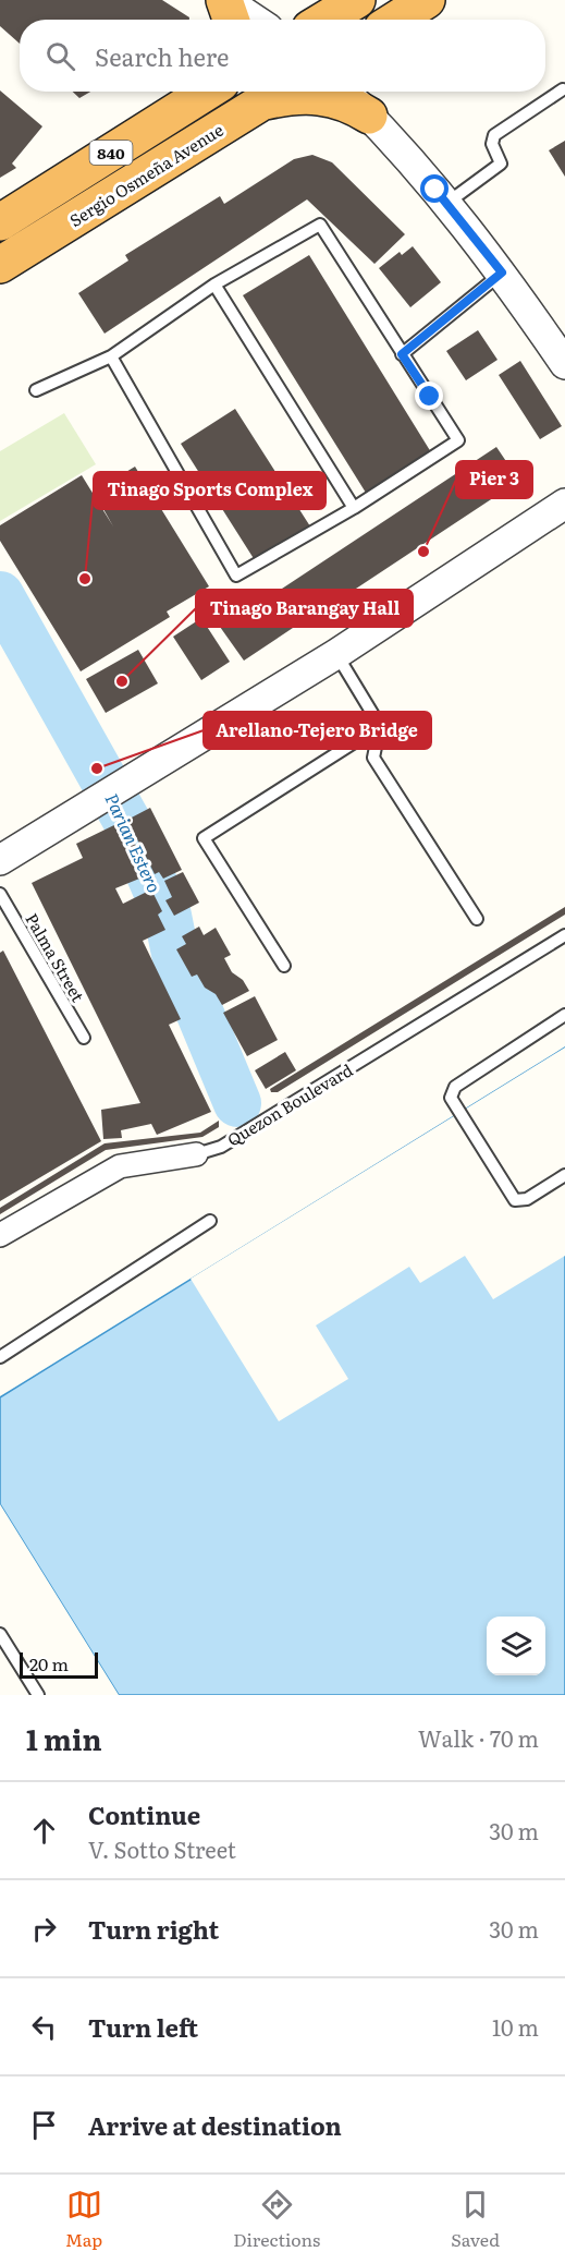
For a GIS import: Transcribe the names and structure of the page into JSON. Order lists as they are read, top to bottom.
{
  "streets": {
    "highway": ["840", "Sergio Osmeña Avenue"],
    "street": ["Quezon Boulevard"],
    "lane": ["Palma Street"]
  },
  "water": ["Parian Estero"],
  "places": [
    "Pier 3",
    "Tinago Sports Complex",
    "Tinago Barangay Hall",
    "Arellano-Tejero Bridge"
  ],
  "scale_bar": "20 m",
  "page": {
    "search": "Search here",
    "scale": "20 m",
    "heading": ["1 min", "Walk · 70 m"],
    "list": [
      ["Continue", "V. Sotto Street", "30 m"],
      ["Turn right", "30 m"],
      ["Turn left", "10 m"],
      "Arrive at destination"
    ],
    "nav": ["Map", "Directions", "Saved"]
  }
}
